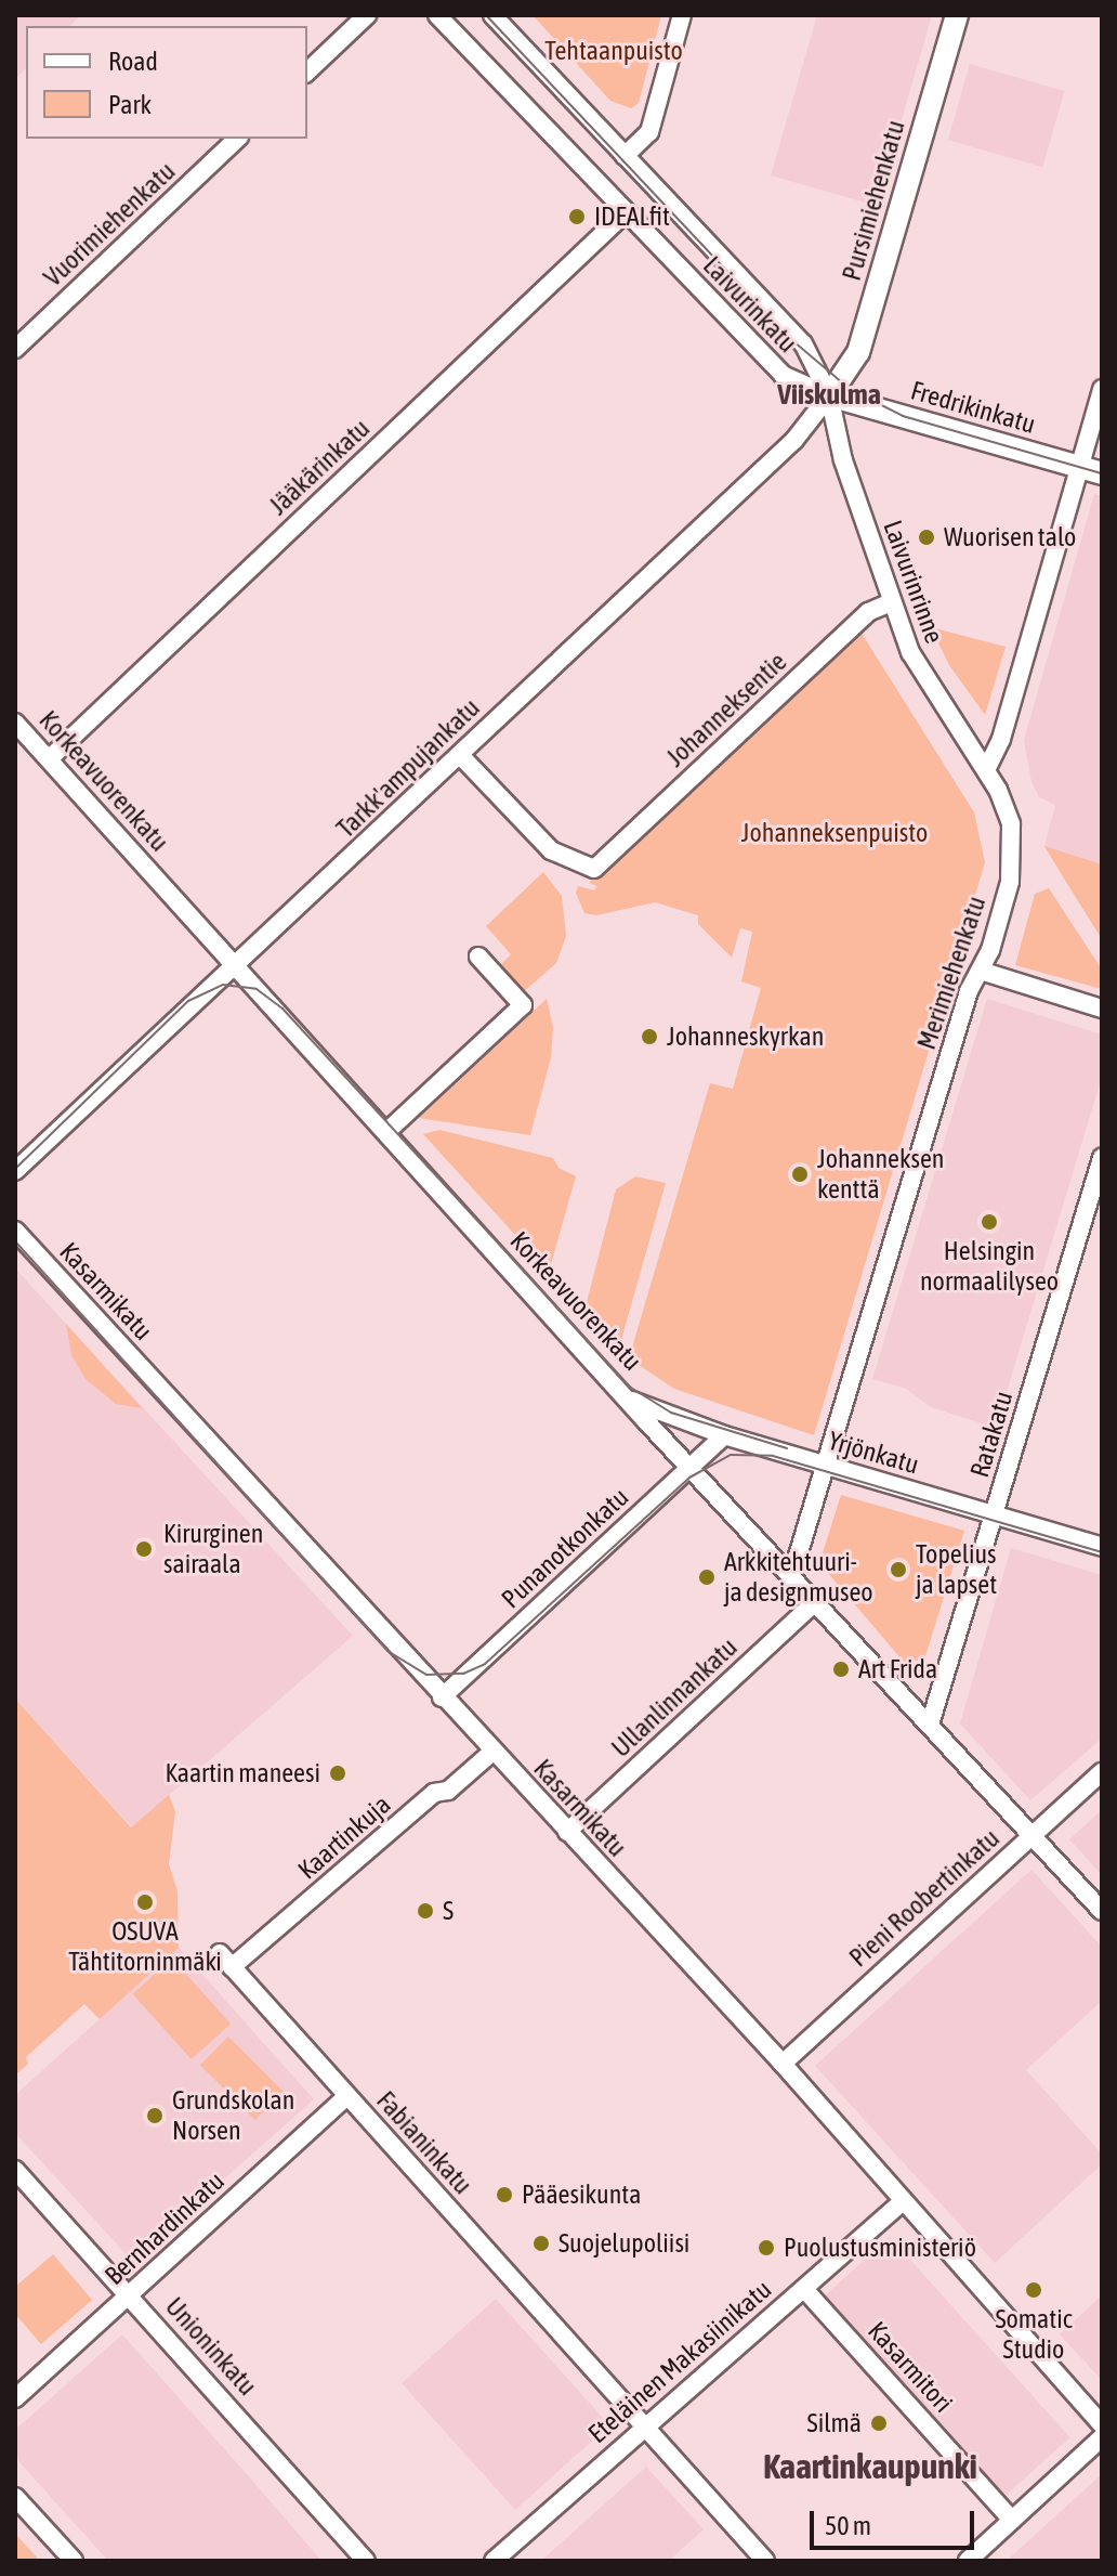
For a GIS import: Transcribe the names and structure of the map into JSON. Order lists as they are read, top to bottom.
{
  "streets": {
    "street": [
      "Pursimiehenkatu",
      "Vuorimiehenkatu",
      "Laivurinkatu",
      "Fredrikinkatu",
      "Jääkärinkatu",
      "Laivurinrinne",
      "Johanneksentie",
      "Tarkk'ampujankatu",
      "Korkeavuorenkatu",
      "Merimiehenkatu",
      "Kasarmikatu",
      "Ratakatu",
      "Yrjönkatu",
      "Punanotkonkatu",
      "Ullanlinnankatu",
      "Kaartinkuja",
      "Pieni Roobertinkatu",
      "Fabianinkatu",
      "Bernhardinkatu",
      "Unioninkatu",
      "Eteläinen Makasiinikatu",
      "Kasarmitori"
    ]
  },
  "crossings": [
    ["Pursimiehenkatu", "Laivurinkatu"],
    ["Pursimiehenkatu", "Fredrikinkatu"],
    ["Pursimiehenkatu", "Laivurinrinne"],
    ["Pursimiehenkatu", "Tarkk'ampujankatu"],
    ["Laivurinkatu", "Fredrikinkatu"],
    ["Laivurinkatu", "Jääkärinkatu"],
    ["Laivurinkatu", "Laivurinrinne"],
    ["Laivurinkatu", "Tarkk'ampujankatu"],
    ["Fredrikinkatu", "Laivurinrinne"],
    ["Fredrikinkatu", "Tarkk'ampujankatu"],
    ["Jääkärinkatu", "Korkeavuorenkatu"],
    ["Laivurinrinne", "Johanneksentie"],
    ["Laivurinrinne", "Tarkk'ampujankatu"],
    ["Laivurinrinne", "Merimiehenkatu"],
    ["Johanneksentie", "Tarkk'ampujankatu"],
    ["Tarkk'ampujankatu", "Korkeavuorenkatu"],
    ["Korkeavuorenkatu", "Merimiehenkatu"],
    ["Korkeavuorenkatu", "Ratakatu"],
    ["Korkeavuorenkatu", "Yrjönkatu"],
    ["Korkeavuorenkatu", "Punanotkonkatu"],
    ["Korkeavuorenkatu", "Ullanlinnankatu"],
    ["Korkeavuorenkatu", "Pieni Roobertinkatu"],
    ["Merimiehenkatu", "Yrjönkatu"],
    ["Kasarmikatu", "Punanotkonkatu"],
    ["Kasarmikatu", "Ullanlinnankatu"],
    ["Kasarmikatu", "Kaartinkuja"],
    ["Kasarmikatu", "Pieni Roobertinkatu"],
    ["Kasarmikatu", "Eteläinen Makasiinikatu"],
    ["Ratakatu", "Yrjönkatu"],
    ["Yrjönkatu", "Punanotkonkatu"],
    ["Kaartinkuja", "Fabianinkatu"],
    ["Fabianinkatu", "Bernhardinkatu"],
    ["Fabianinkatu", "Eteläinen Makasiinikatu"],
    ["Bernhardinkatu", "Unioninkatu"],
    ["Eteläinen Makasiinikatu", "Kasarmitori"]
  ],
  "districts": ["Viiskulma", "Kaartinkaupunki"],
  "parks": ["Tehtaanpuisto", "Johanneksenpuisto"],
  "places": [
    "IDEALfit",
    "Wuorisen talo",
    "Johanneskyrkan",
    "Johanneksen kenttä",
    "Helsingin normaalilyseo",
    "Kirurginen sairaala",
    "Topelius ja lapset",
    "Arkkitehtuuri- ja designmuseo",
    "Art Frida",
    "Kaartin maneesi",
    "OSUVA Tähtitorninmäki",
    "S",
    "Grundskolan Norsen",
    "Pääesikunta",
    "Suojelupoliisi",
    "Puolustusministeriö",
    "Somatic Studio",
    "Silmä"
  ],
  "legend": ["Road", "Park"],
  "scale_bar": "50 m"
}
